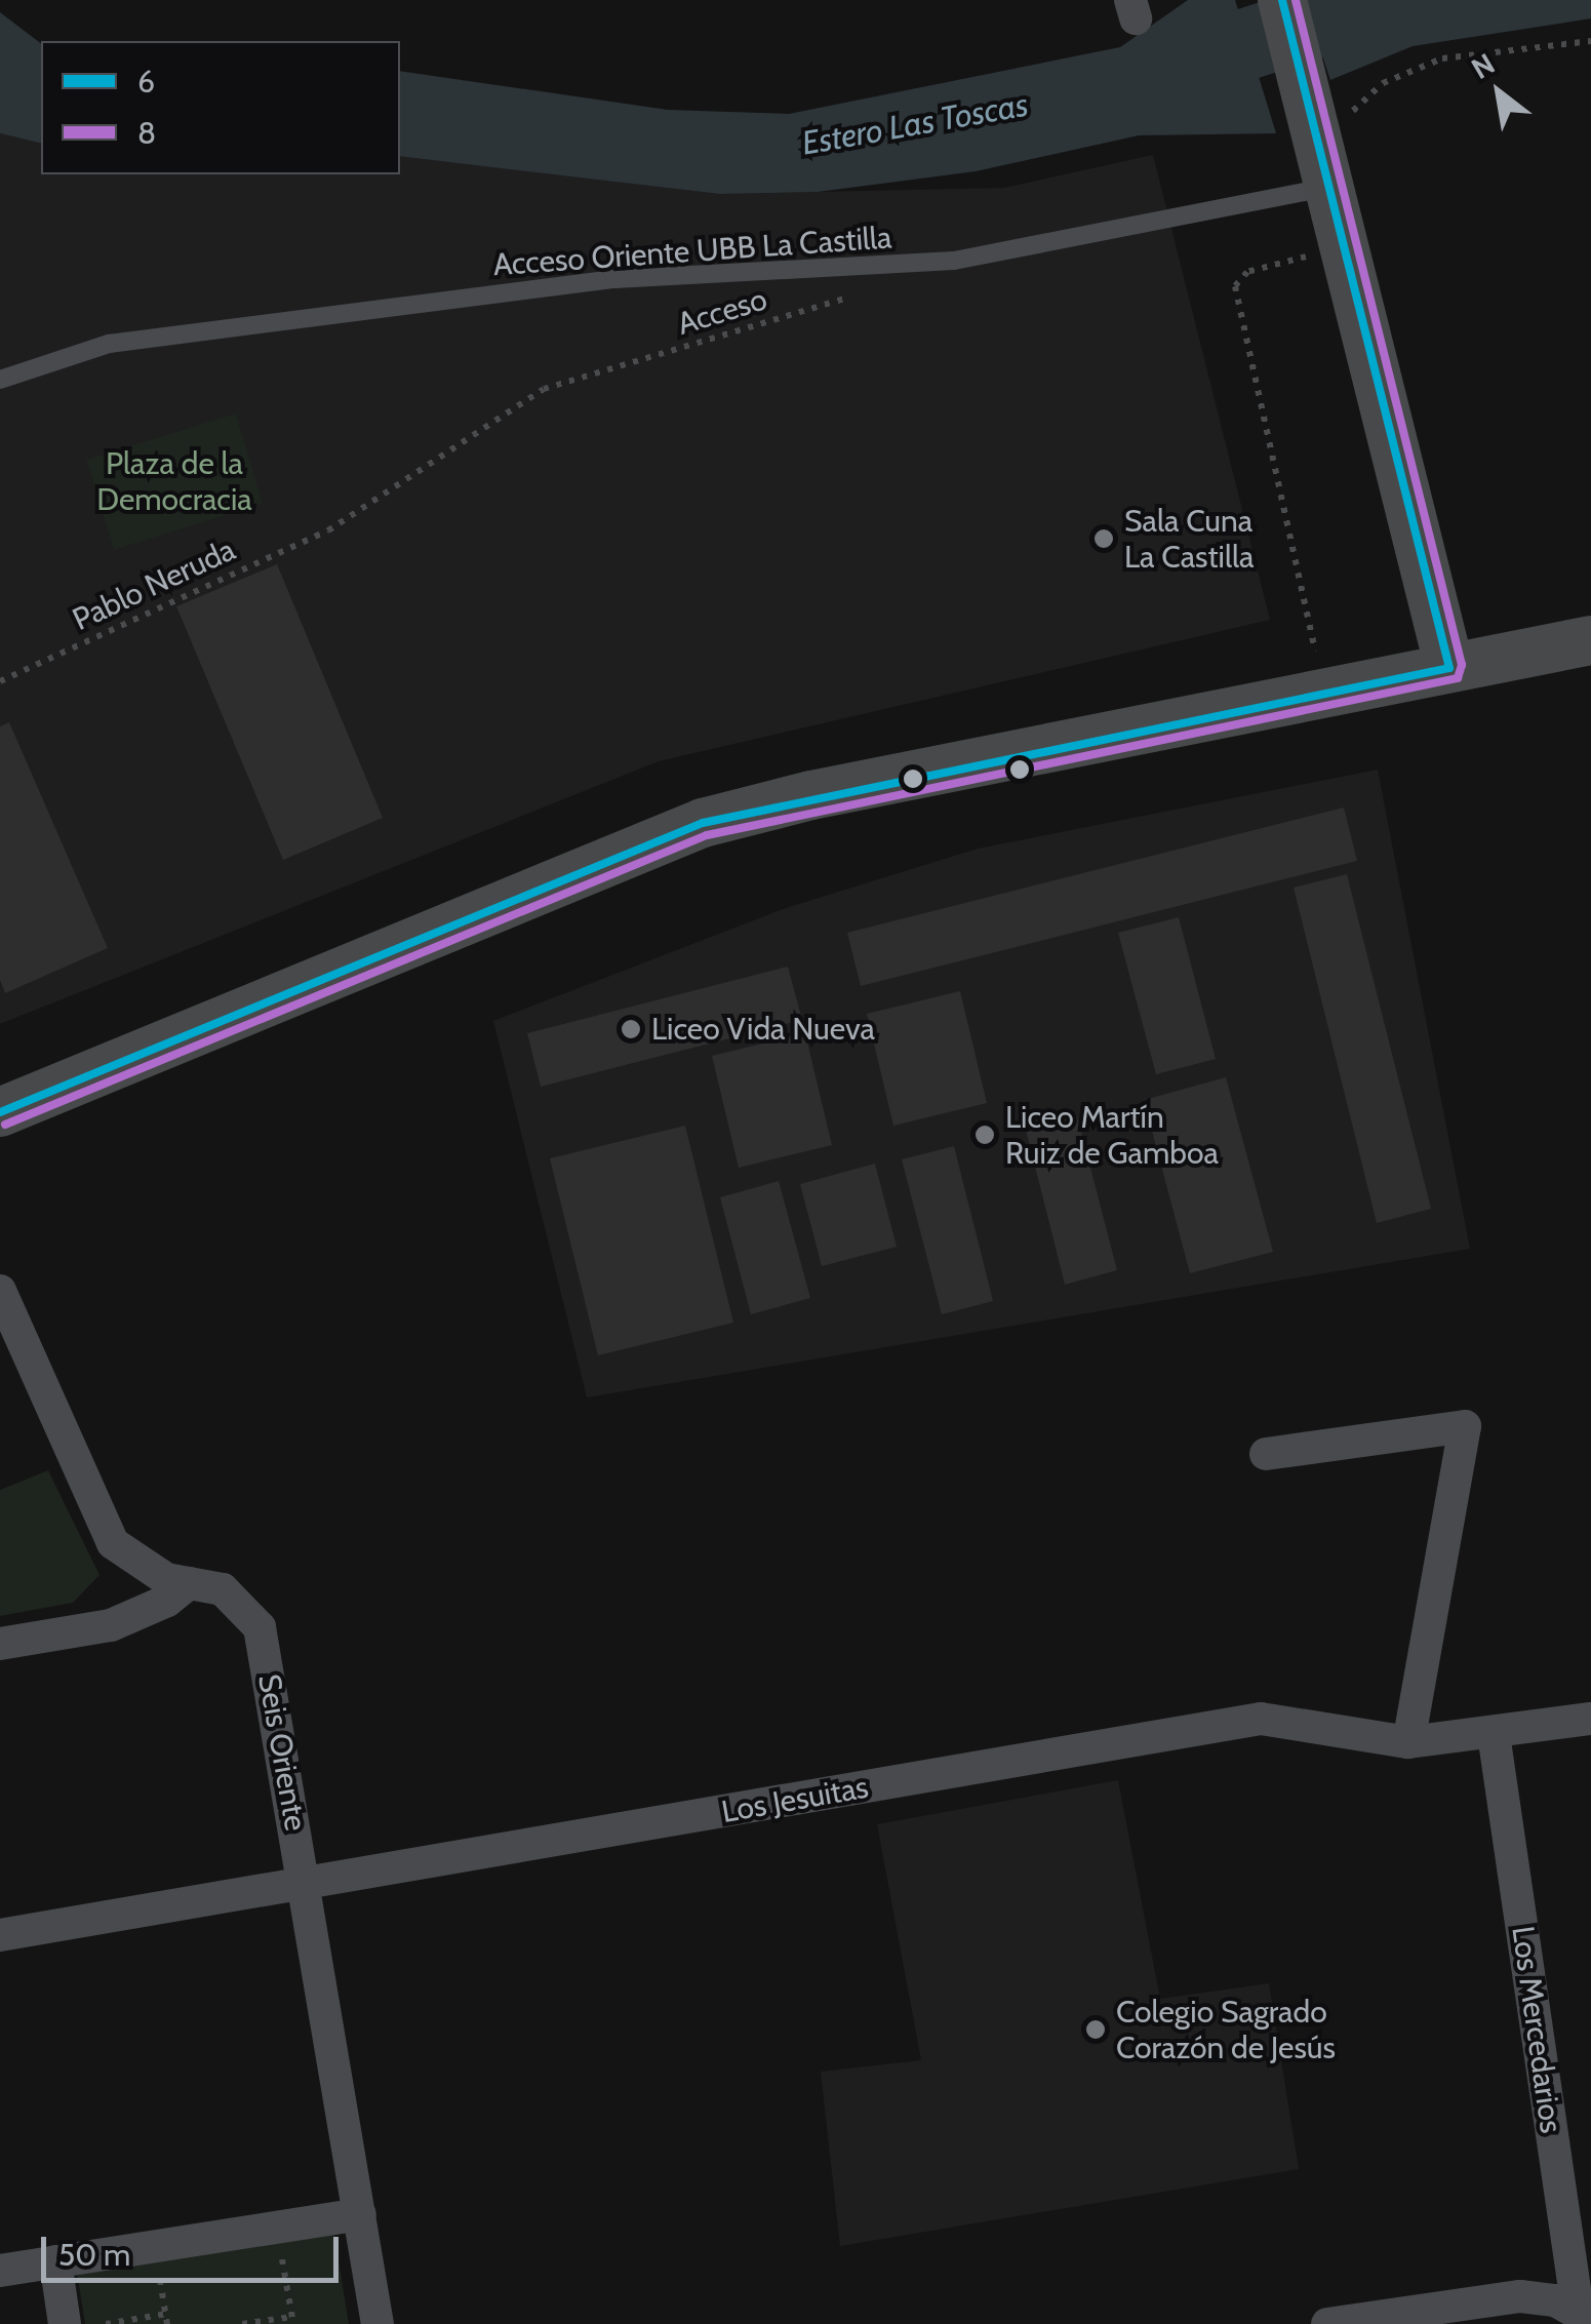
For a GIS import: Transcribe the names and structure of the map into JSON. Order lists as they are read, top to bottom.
{
  "streets": {
    "street": ["Seis Oriente", "Los Jesuitas", "Los Mercedarios"],
    "lane": ["Acceso Oriente UBB La Castilla"],
    "path": ["Acceso", "Pablo Neruda"]
  },
  "crossings": [
    ["Acceso", "Pablo Neruda"],
    ["Seis Oriente", "Los Jesuitas"],
    ["Los Jesuitas", "Los Mercedarios"]
  ],
  "water": ["Estero Las Toscas"],
  "parks": ["Plaza de la Democracia"],
  "places": [
    "Sala Cuna La Castilla",
    "Liceo Vida Nueva",
    "Liceo Martín Ruiz de Gamboa",
    "Colegio Sagrado Corazón de Jesús"
  ],
  "lines": ["transit line 6", "transit line 8"],
  "legend": ["6", "8"],
  "scale_bar": "50 m",
  "north": "top left"
}
